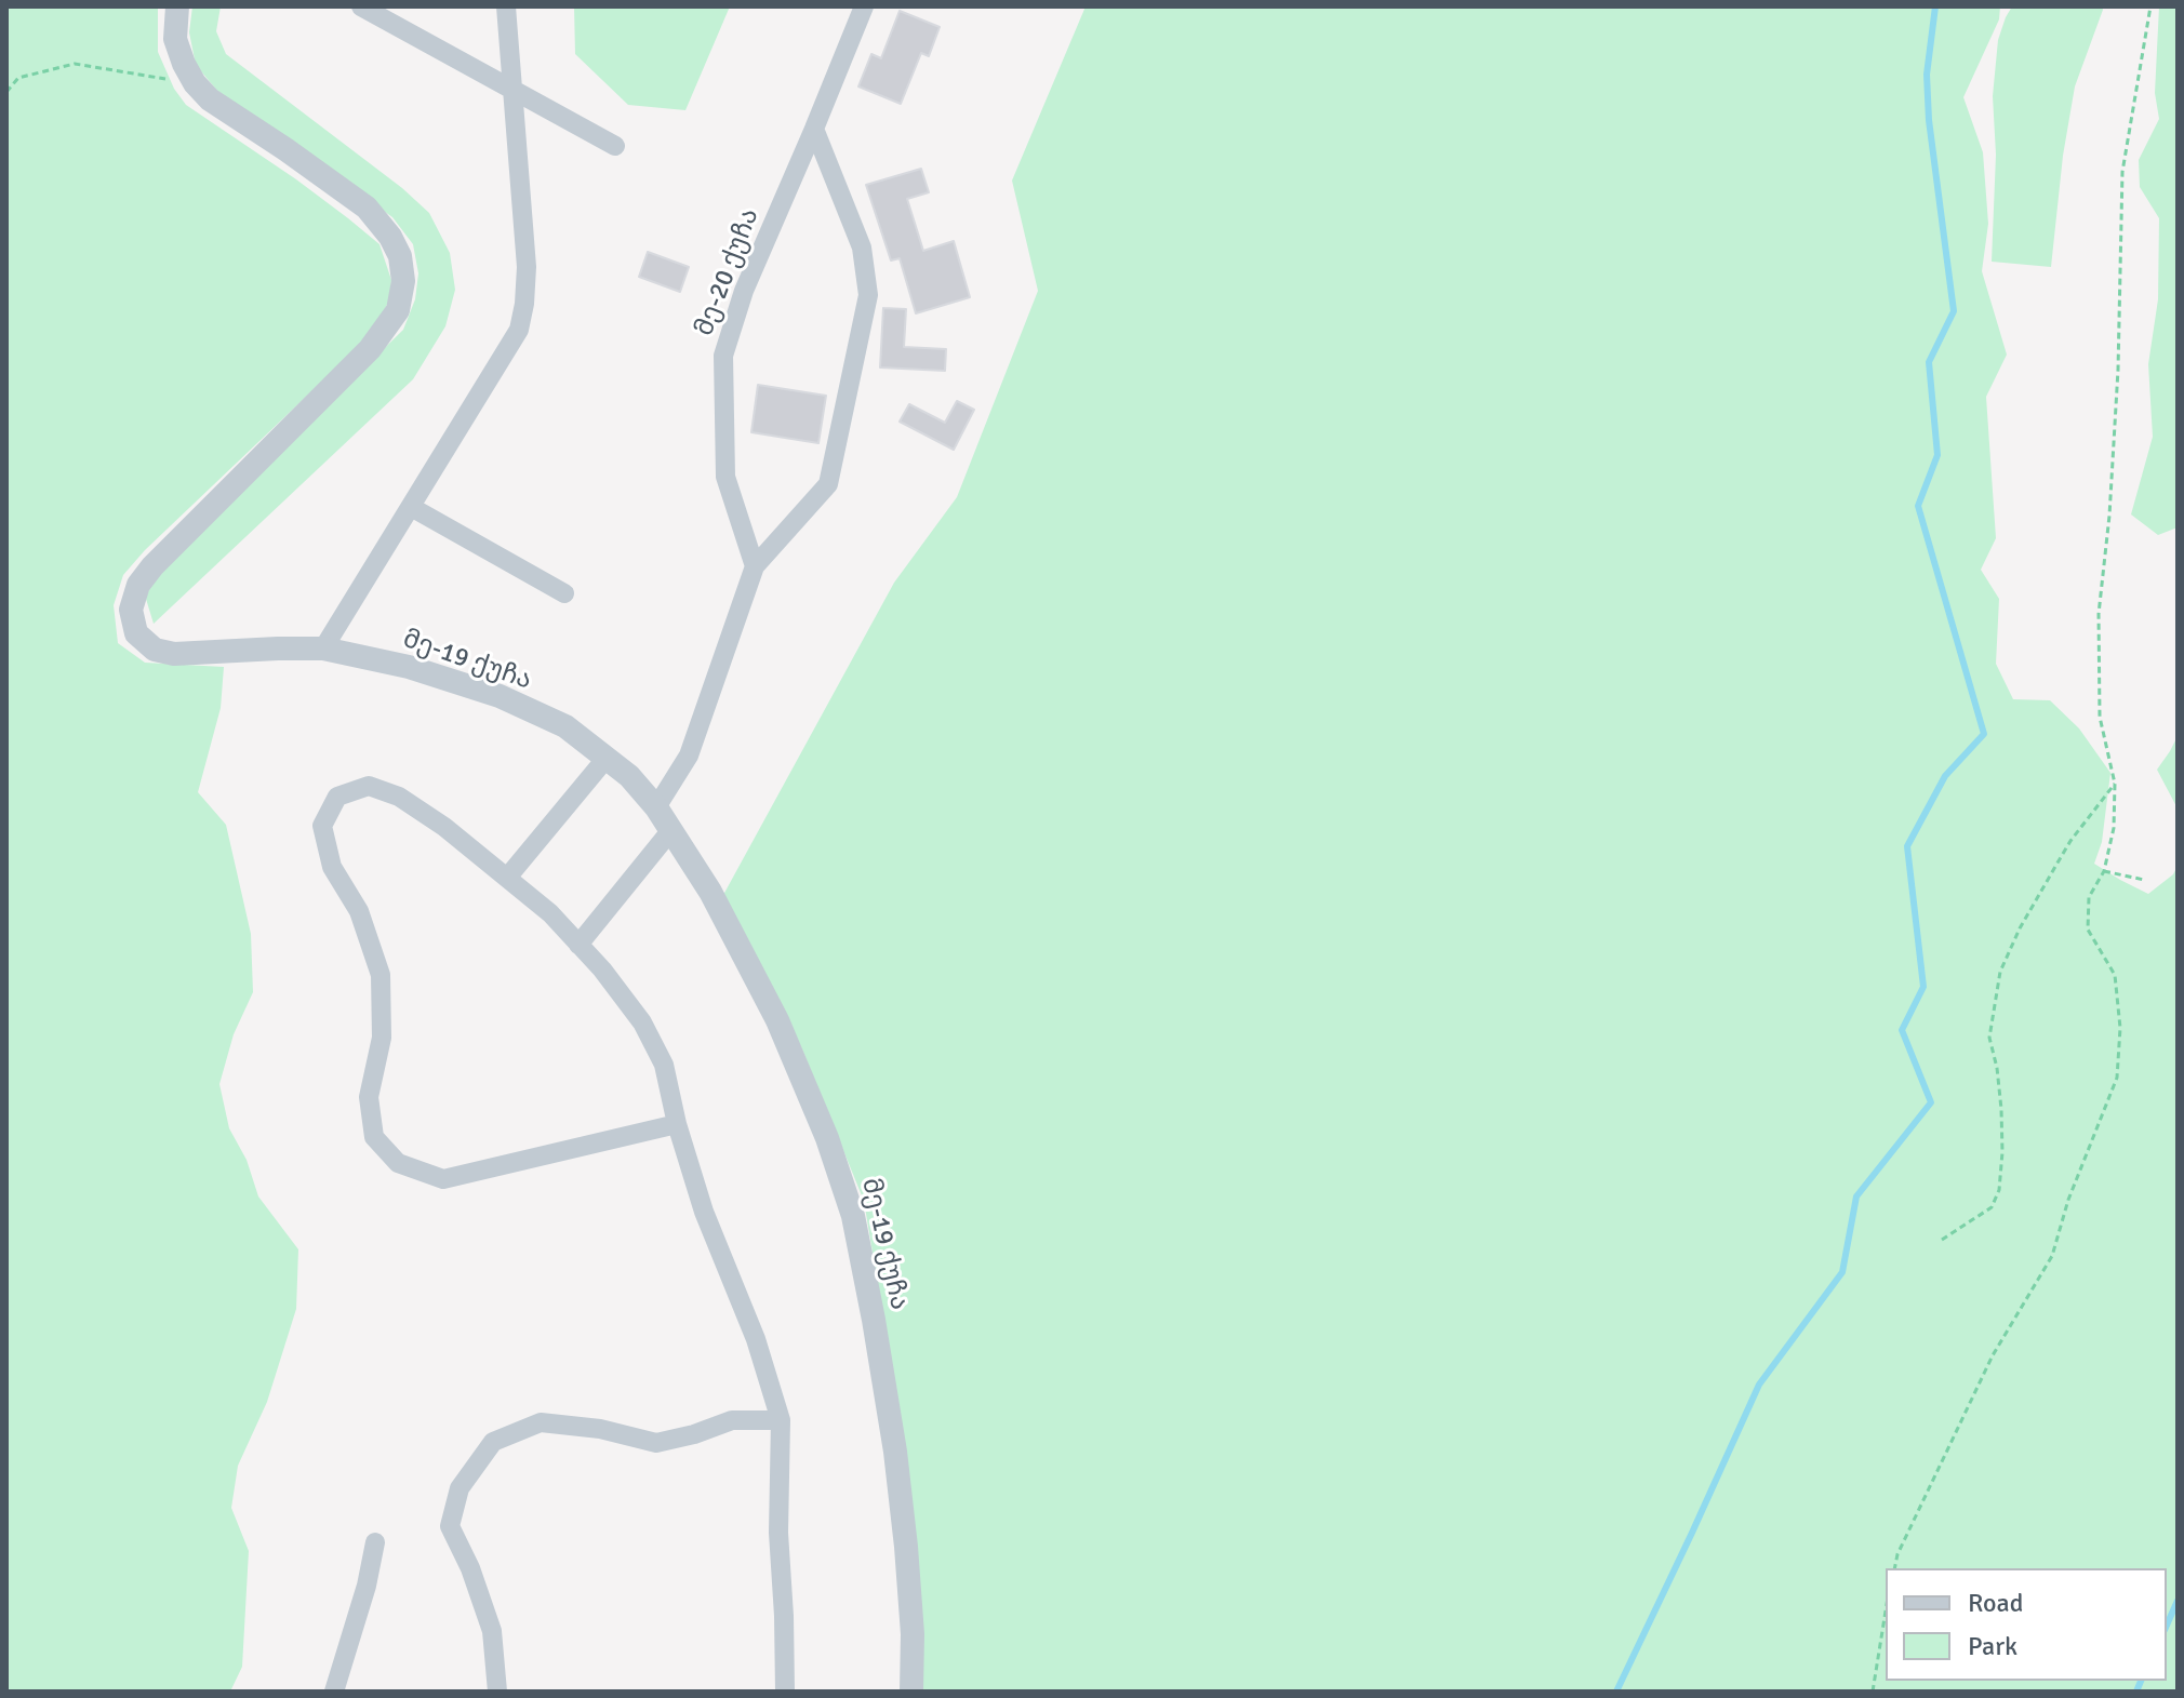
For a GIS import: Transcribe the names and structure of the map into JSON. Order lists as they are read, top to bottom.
{
  "streets": {
    "street": ["მე-20 ქუჩა", "მე-19 ქუჩა"]
  },
  "legend": ["Road", "Park"]
}
